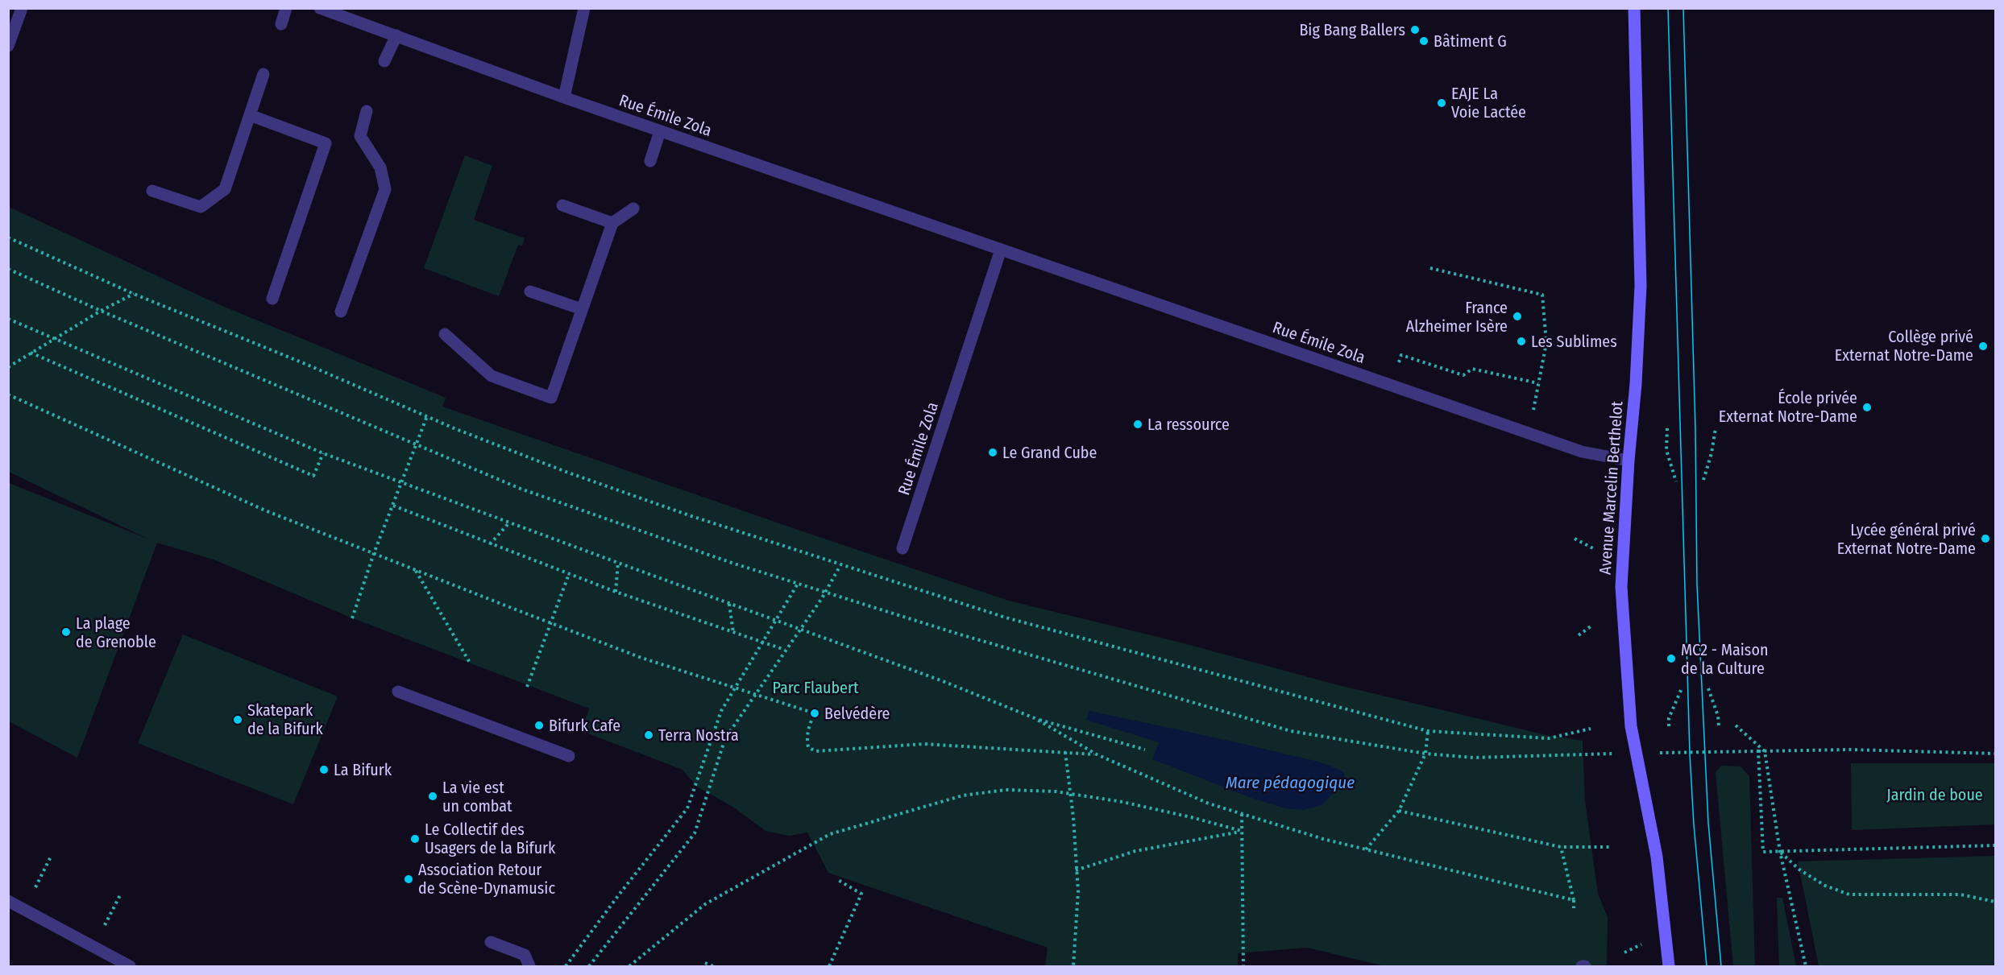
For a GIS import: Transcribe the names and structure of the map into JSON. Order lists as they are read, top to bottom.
{
  "streets": {
    "main road": ["Avenue Marcelin Berthelot"],
    "street": ["Rue Émile Zola"]
  },
  "crossings": [
    ["Rue Émile Zola", "Avenue Marcelin Berthelot"]
  ],
  "water": ["Mare pédagogique"],
  "parks": ["Parc Flaubert", "Jardin de boue"],
  "places": [
    "Big Bang Ballers",
    "Bâtiment G",
    "EAJE La Voie Lactée",
    "France Alzheimer Isère",
    "Les Sublimes",
    "Collège privé Externat Notre-Dame",
    "École privée Externat Notre-Dame",
    "La ressource",
    "Le Grand Cube",
    "Lycée général privé Externat Notre-Dame",
    "La plage de Grenoble",
    "MC2 - Maison de la Culture",
    "Belvédère",
    "Skatepark de la Bifurk",
    "Bifurk Cafe",
    "Terra Nostra",
    "La Bifurk",
    "La vie est un combat",
    "Le Collectif des Usagers de la Bifurk",
    "Association Retour de Scène-Dynamusic"
  ]
}
